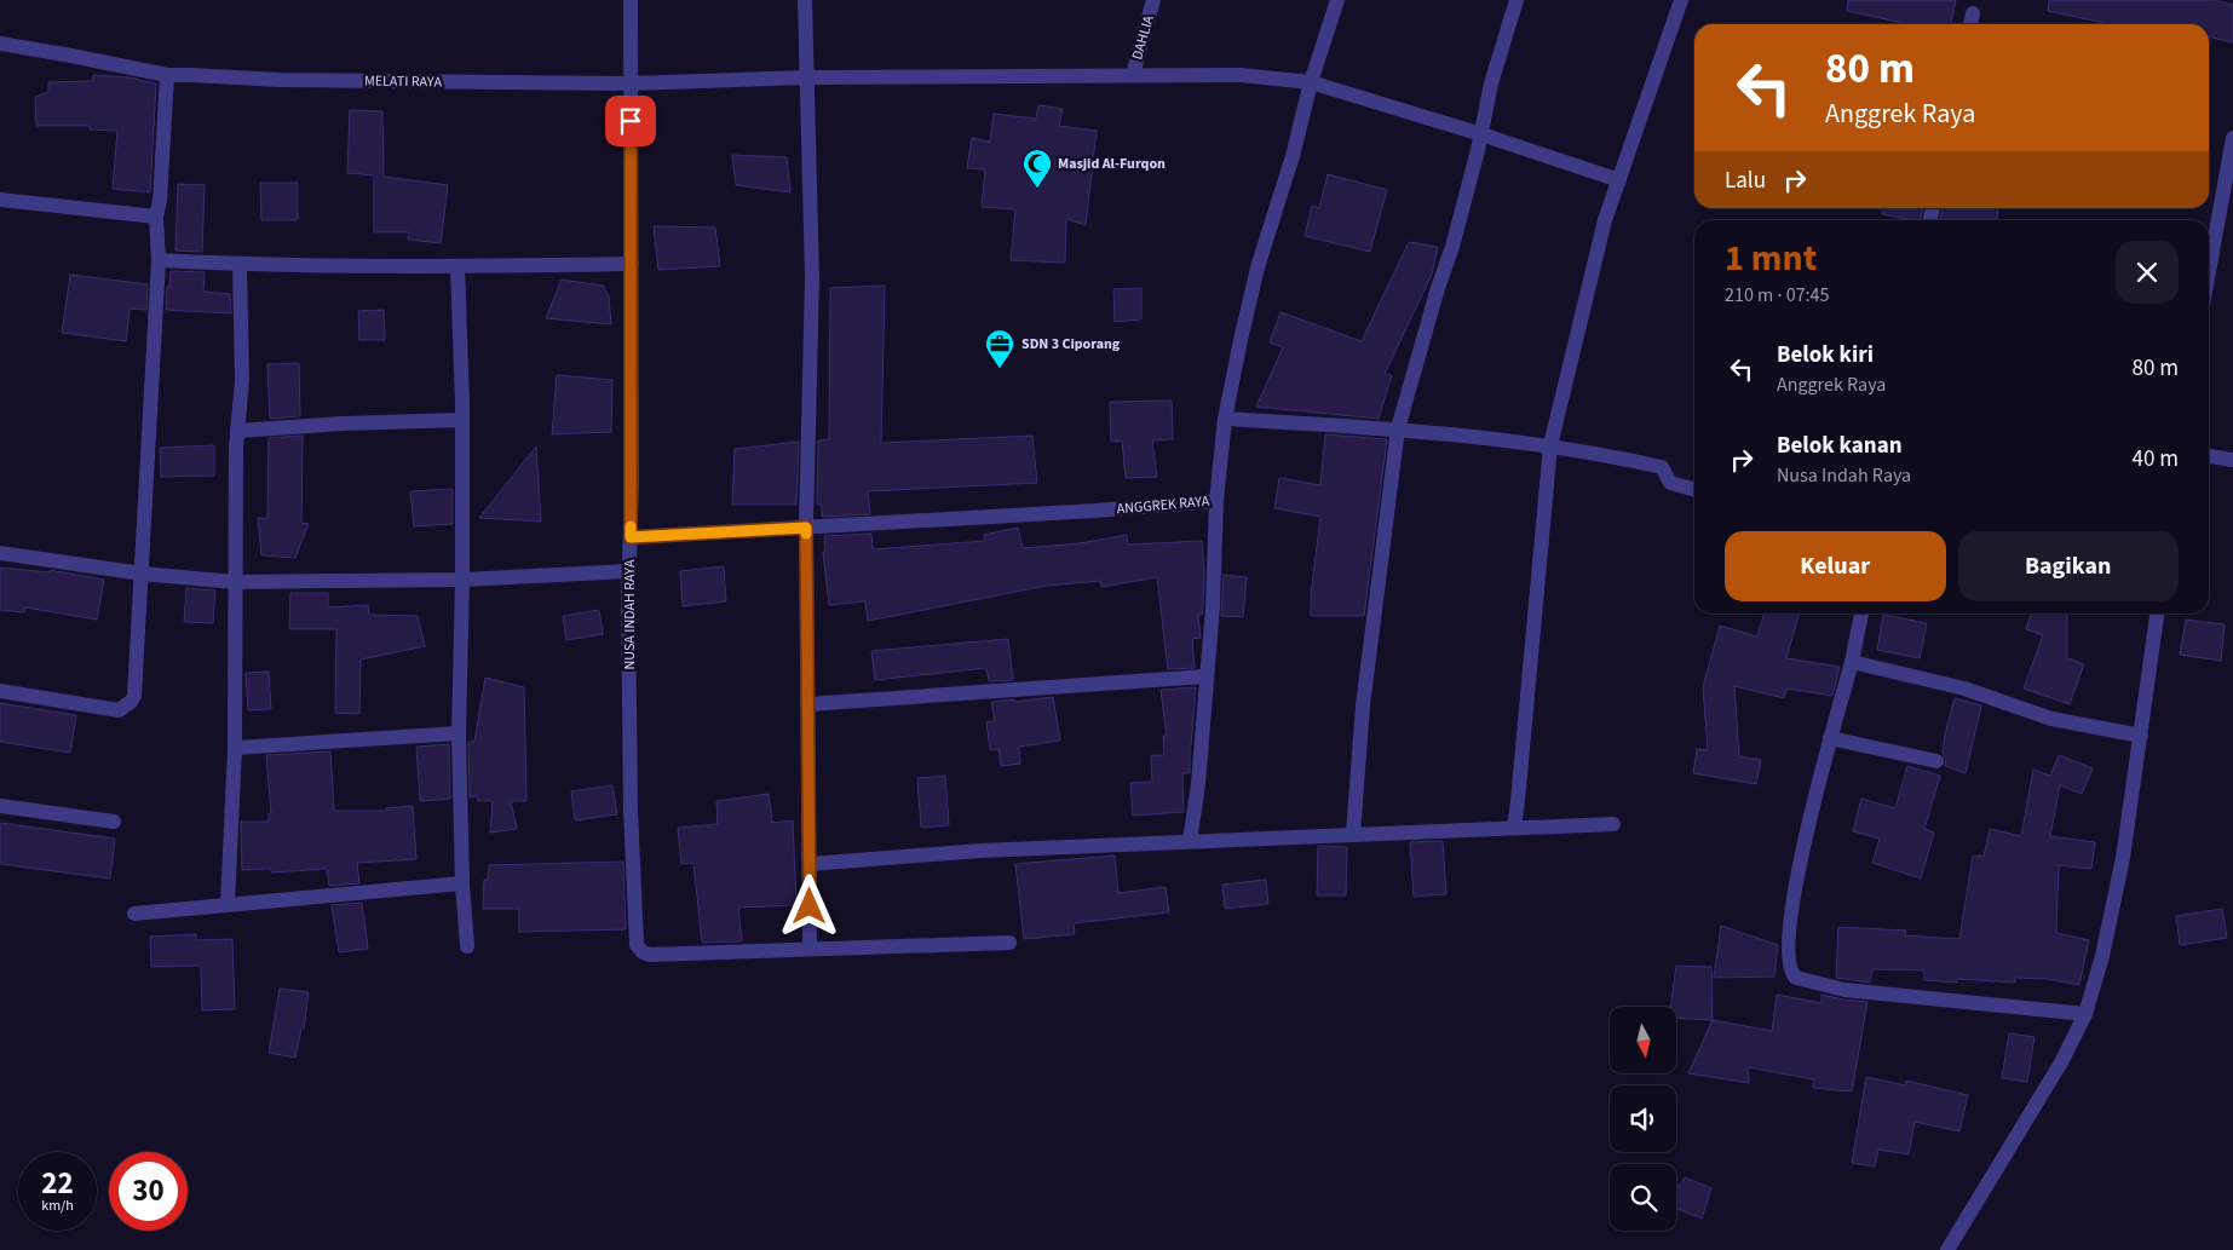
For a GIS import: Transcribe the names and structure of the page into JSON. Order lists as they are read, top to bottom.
{
  "streets": {
    "street": [
      "DAHLIA",
      "MELATI RAYA",
      "ANGGREK RAYA",
      "NUSA INDAH RAYA"
    ]
  },
  "crossings": [
    ["DAHLIA", "MELATI RAYA"],
    ["MELATI RAYA", "ANGGREK RAYA"],
    ["MELATI RAYA", "NUSA INDAH RAYA"],
    ["ANGGREK RAYA", "NUSA INDAH RAYA"]
  ],
  "places": {
    "mosque": ["Masjid Al-Furqon"],
    "office": ["SDN 3 Ciporang"]
  },
  "north": "bottom",
  "page": {
    "turn": ["80 m", "Anggrek Raya"],
    "then": "Lalu",
    "heading": ["1 mnt", "210 m · 07:45"],
    "list": [
      {
        "name": "Belok kiri",
        "note": "Anggrek Raya",
        "value": "80 m"
      },
      {
        "name": "Belok kanan",
        "note": "Nusa Indah Raya",
        "value": "40 m"
      }
    ],
    "buttons": ["Keluar", "Bagikan"],
    "speed": "22 km/h",
    "limit": "30"
  }
}
